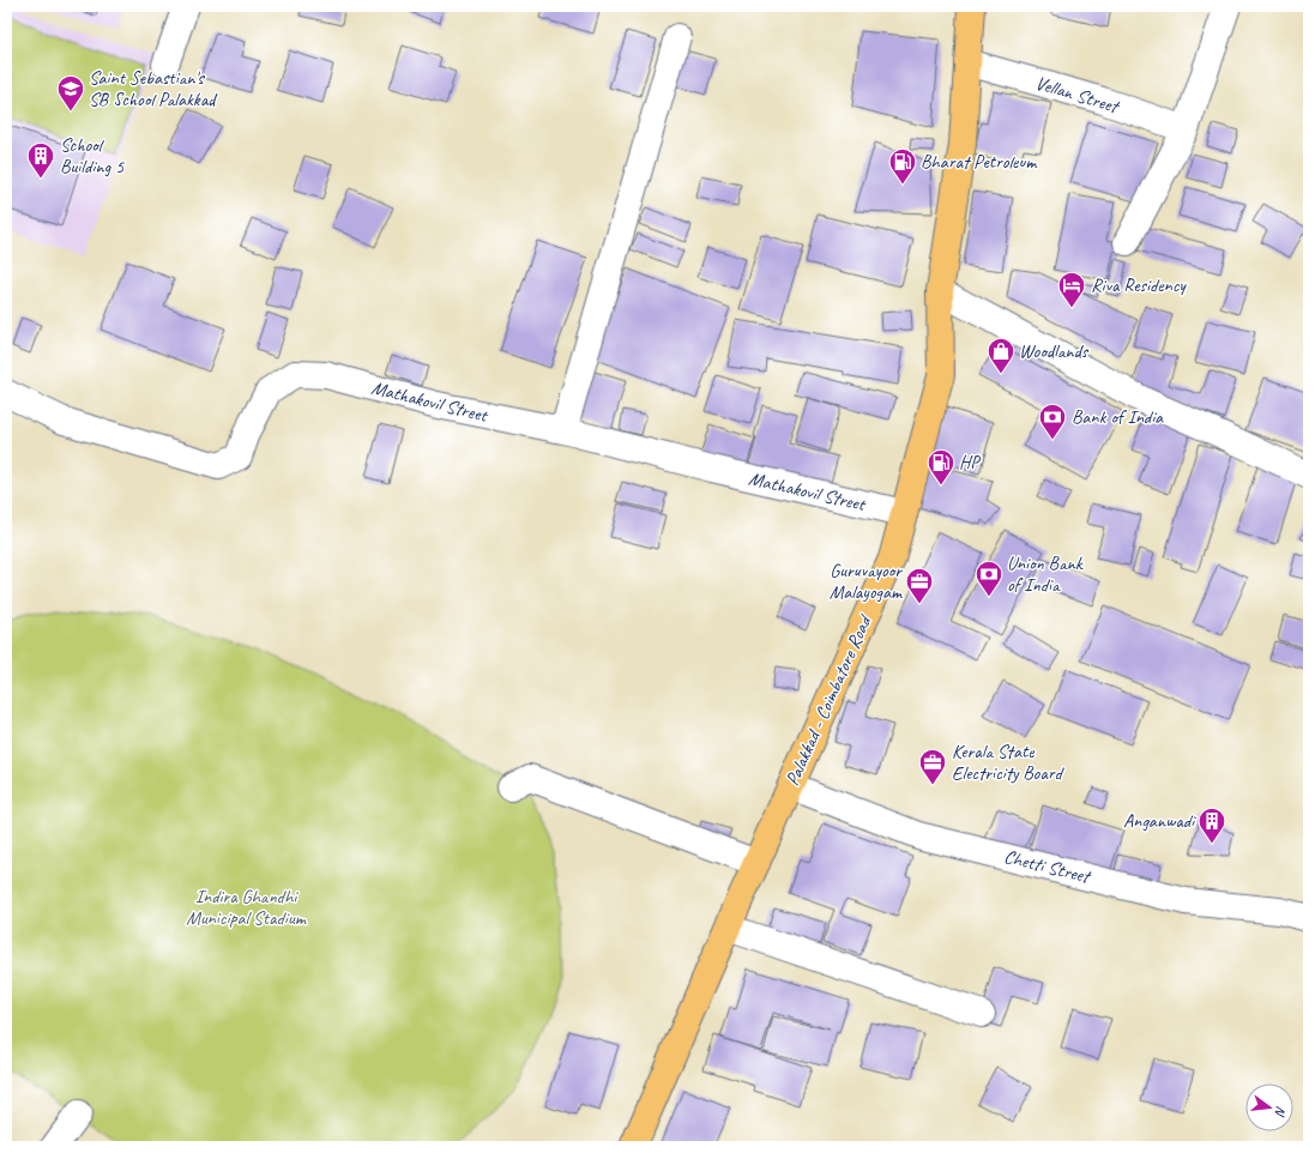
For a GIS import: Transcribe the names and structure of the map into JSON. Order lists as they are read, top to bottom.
{
  "streets": {
    "main road": ["Palakkad - Coimbatore Road"],
    "street": ["Vellan Street", "Mathakovil Street", "Chetti Street"]
  },
  "crossings": [
    ["Vellan Street", "Palakkad - Coimbatore Road"],
    ["Mathakovil Street", "Palakkad - Coimbatore Road"],
    ["Palakkad - Coimbatore Road", "Chetti Street"]
  ],
  "parks": ["Indira Ghandhi Municipal Stadium"],
  "places": {
    "school or university": ["Saint Sebastian's SB School Palakkad"],
    "building": ["School Building 5", "Anganwadi"],
    "fuel station": ["Bharat Petroleum", "HP"],
    "hotel": ["Riva Residency"],
    "shop": ["Woodlands"],
    "bank": ["Bank of India", "Union Bank of India"],
    "office": ["Guruvayoor Malayogam", "Kerala State Electricity Board"]
  },
  "north": "right"
}
